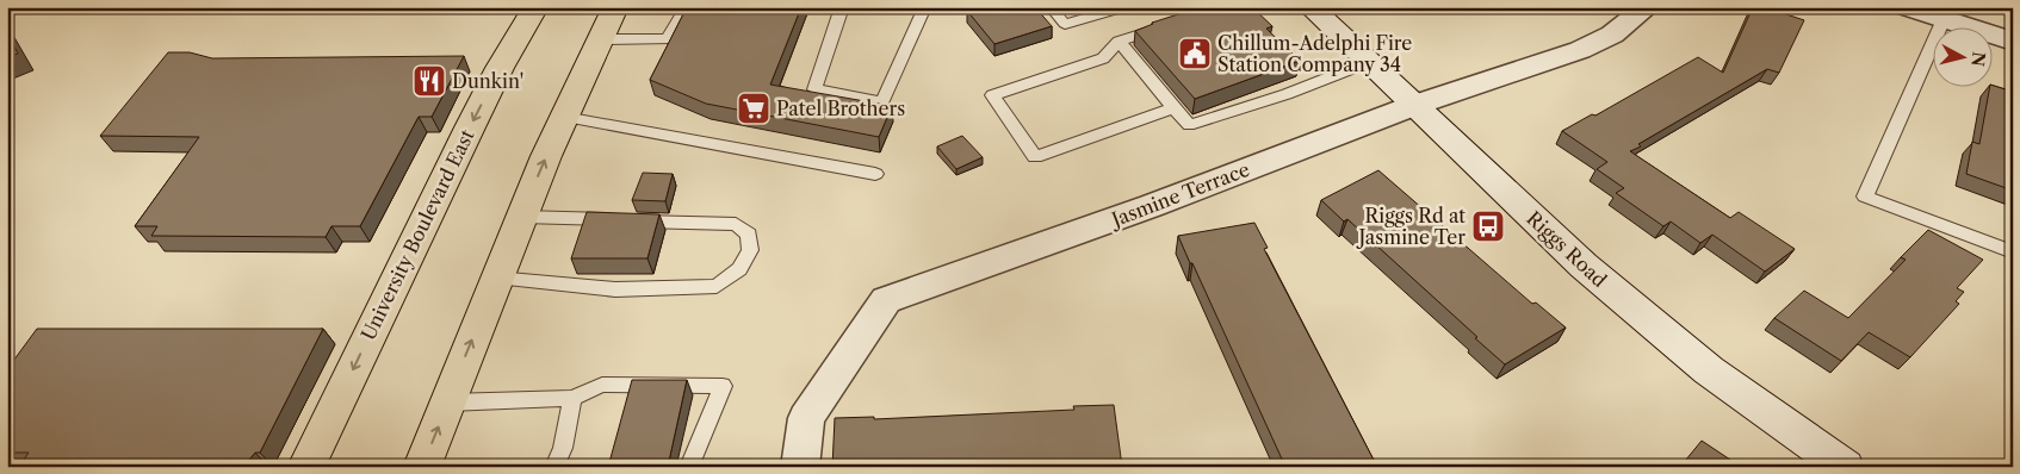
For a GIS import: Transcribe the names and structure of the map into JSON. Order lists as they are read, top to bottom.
{
  "streets": {
    "main road": ["University Boulevard East", "Riggs Road"],
    "street": ["Jasmine Terrace"]
  },
  "crossings": [
    ["Jasmine Terrace", "Riggs Road"]
  ],
  "places": {
    "public building": ["Chillum-Adelphi Fire Station Company 34"],
    "restaurant": ["Dunkin'"],
    "supermarket": ["Patel Brothers"],
    "bus stop": ["Riggs Rd at Jasmine Ter"]
  },
  "north": "right"
}
